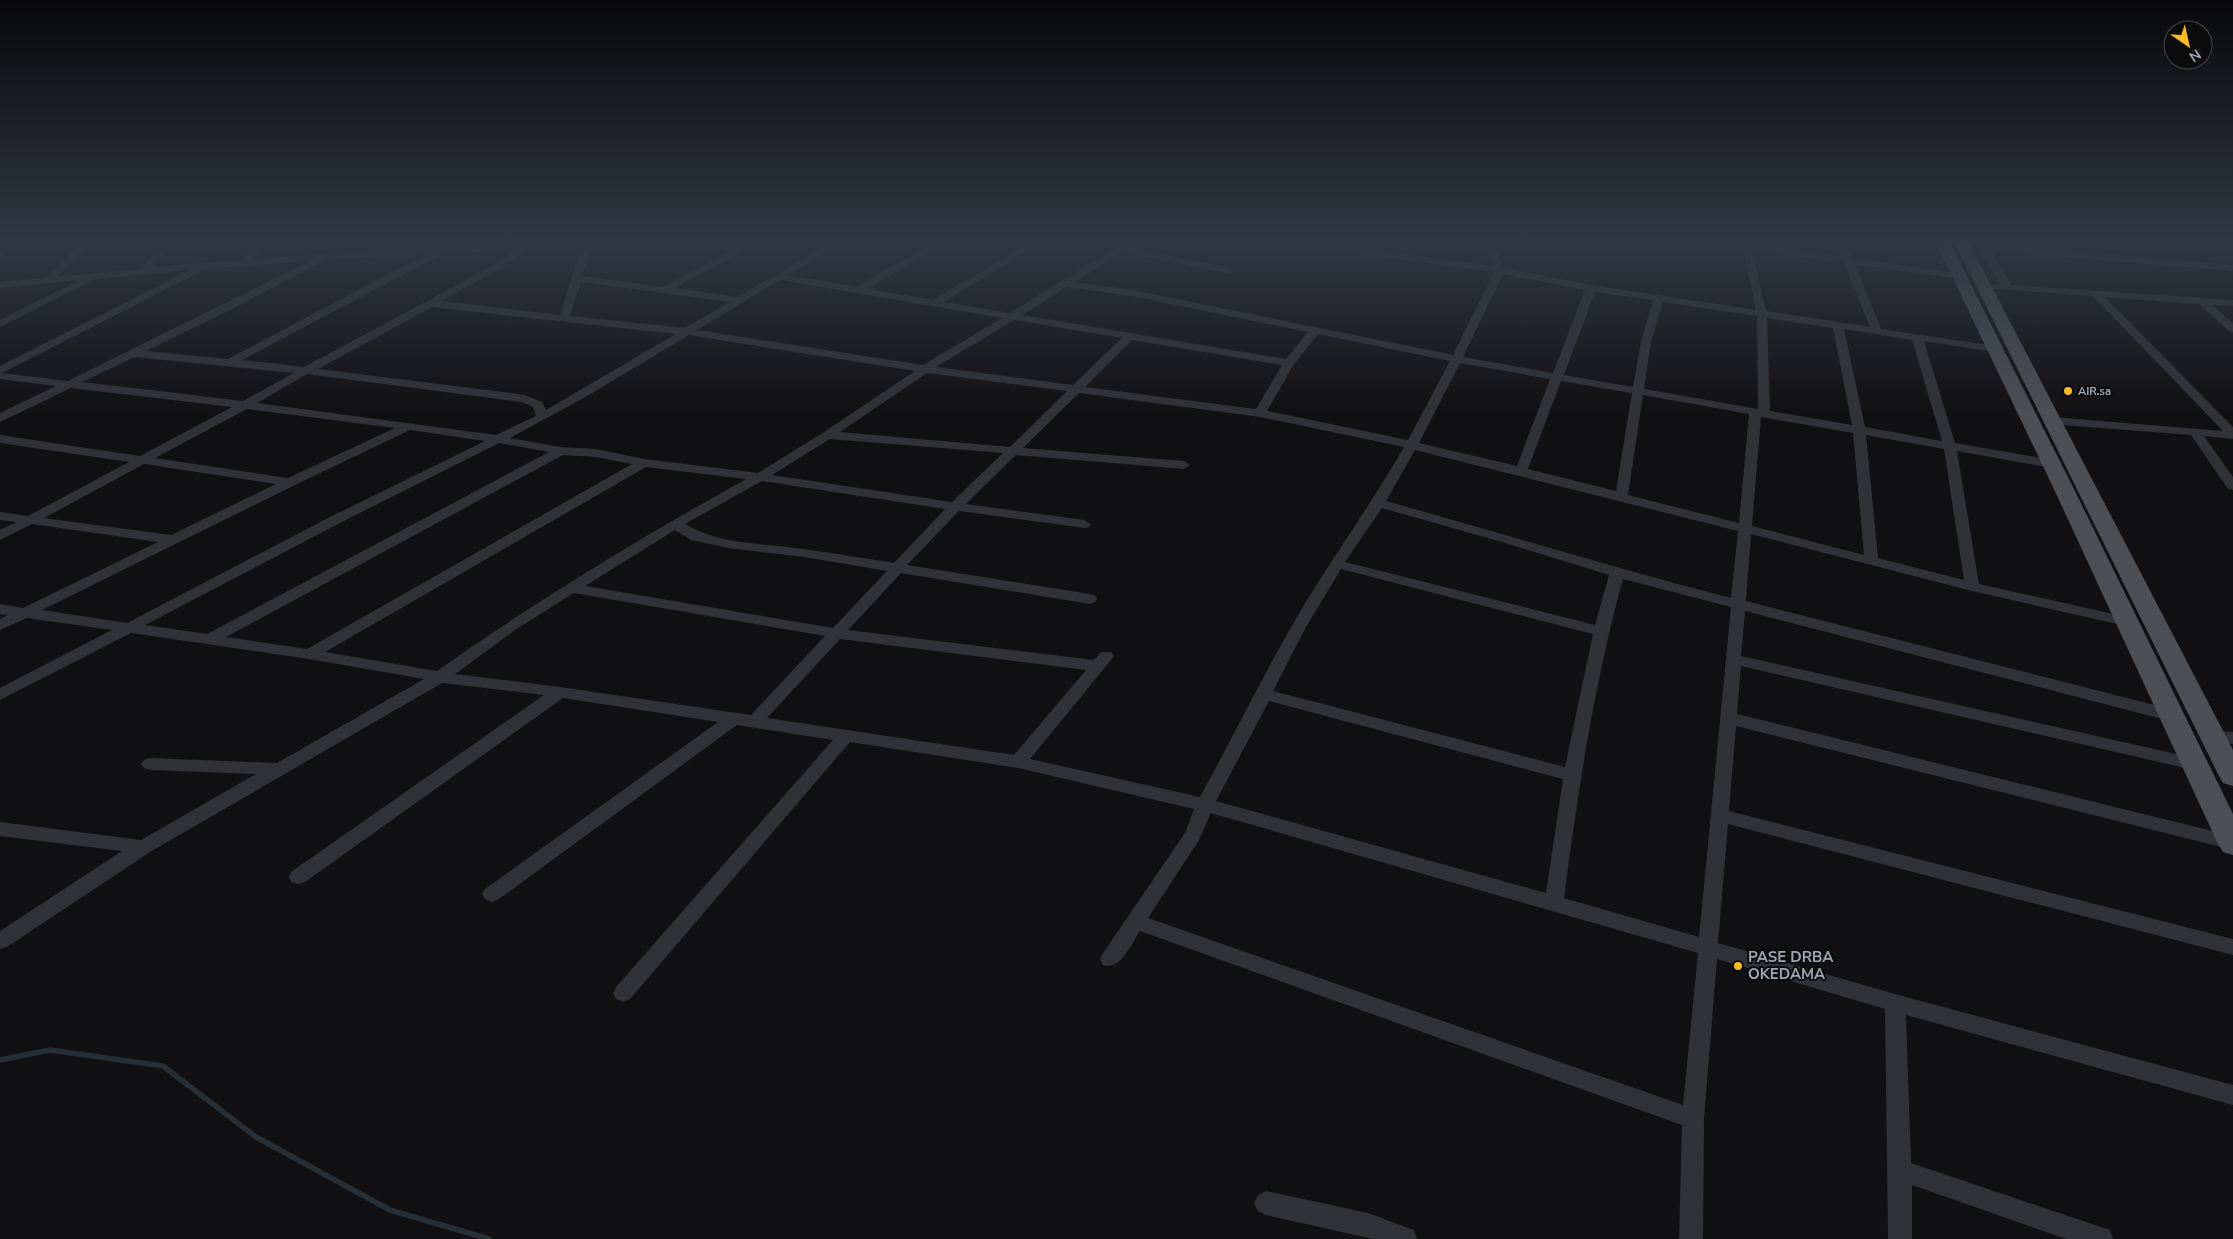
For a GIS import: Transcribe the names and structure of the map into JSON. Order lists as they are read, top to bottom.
{
  "places": ["AIR.sa", "PASE DRBA OKEDAMA"],
  "north": "bottom right"
}
